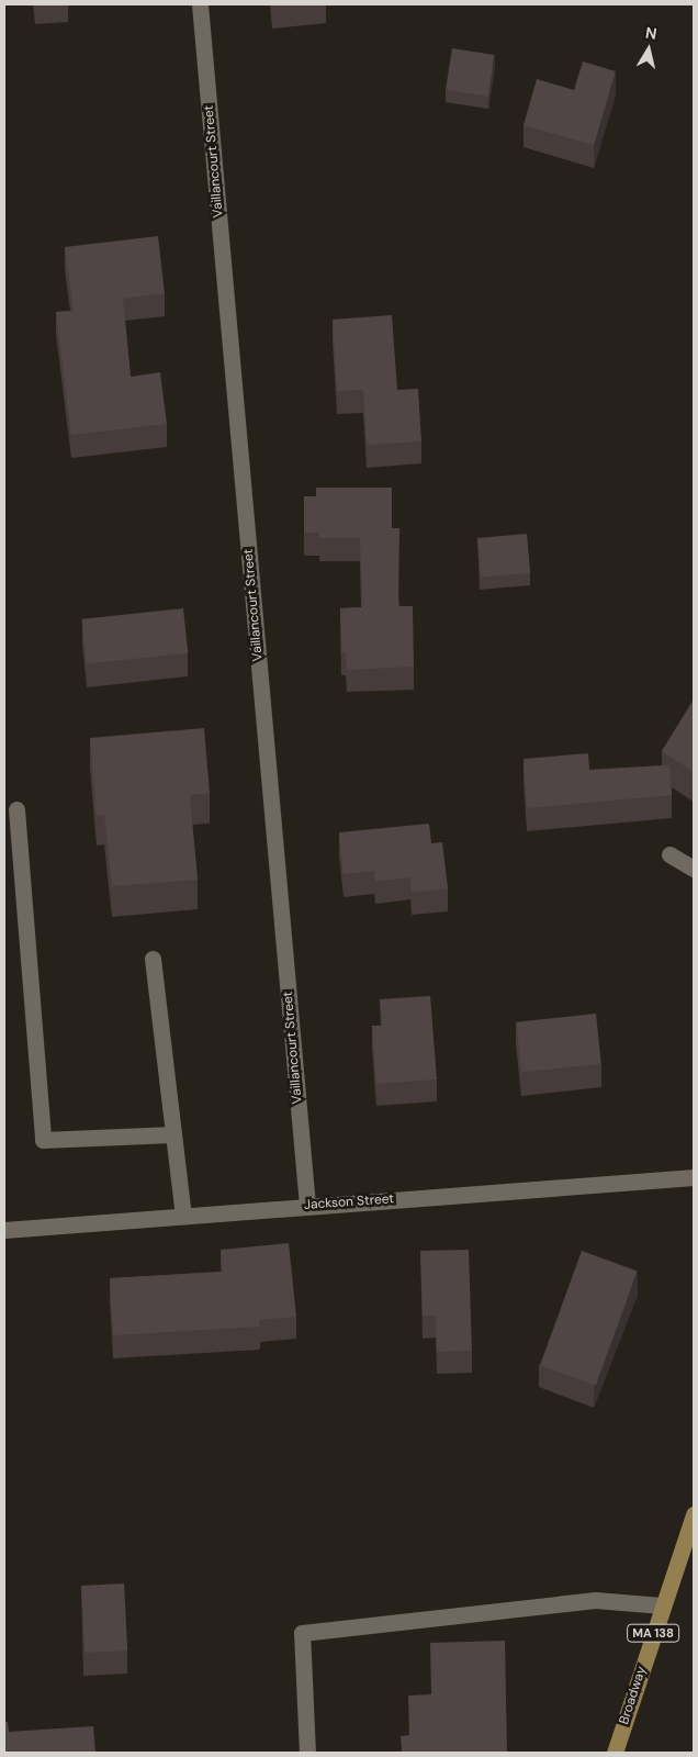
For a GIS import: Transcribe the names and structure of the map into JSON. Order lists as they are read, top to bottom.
{
  "streets": {
    "main road": ["MA 138", "Broadway"],
    "street": ["Vaillancourt Street", "Jackson Street"]
  },
  "crossings": [
    ["Vaillancourt Street", "Jackson Street"]
  ],
  "north": "top"
}
